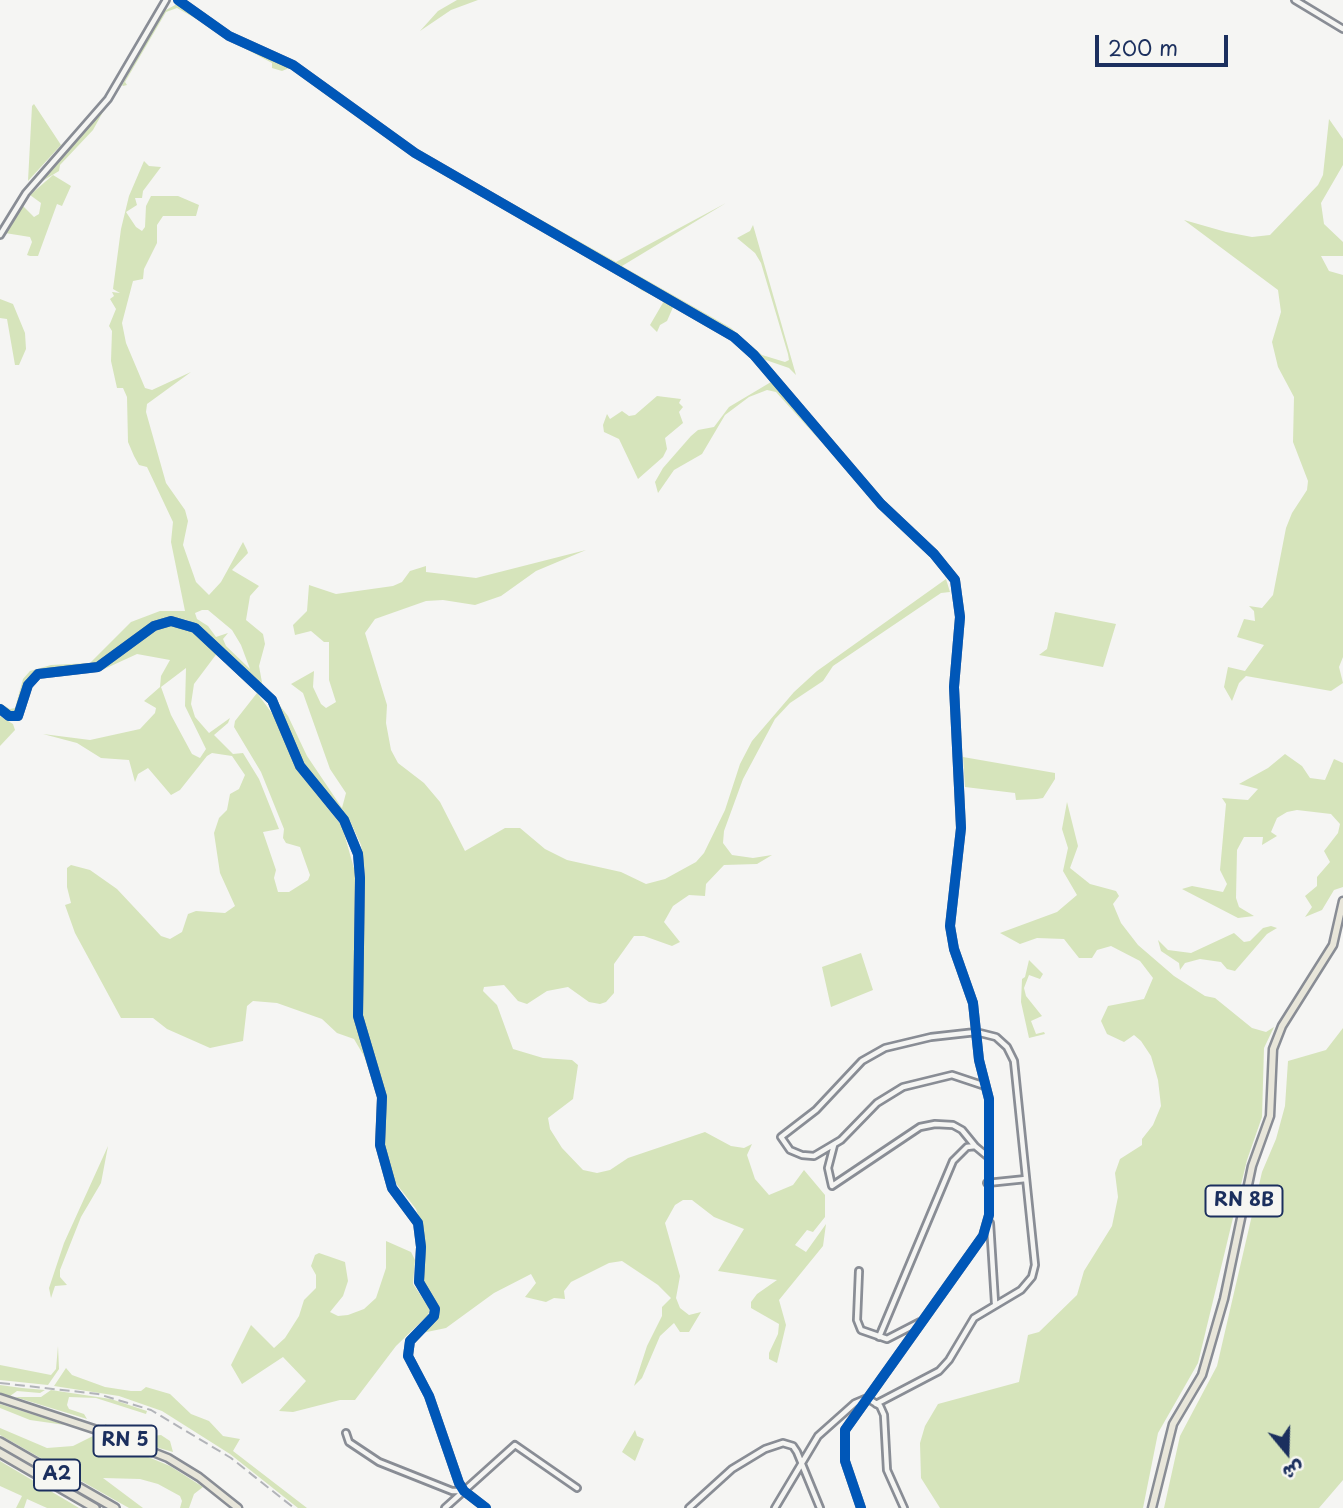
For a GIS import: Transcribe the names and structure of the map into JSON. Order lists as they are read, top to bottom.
{
  "streets": {
    "highway": ["A2"],
    "main road": ["RN 8B", "RN 5"]
  },
  "scale_bar": "200 m",
  "north": "bottom"
}
